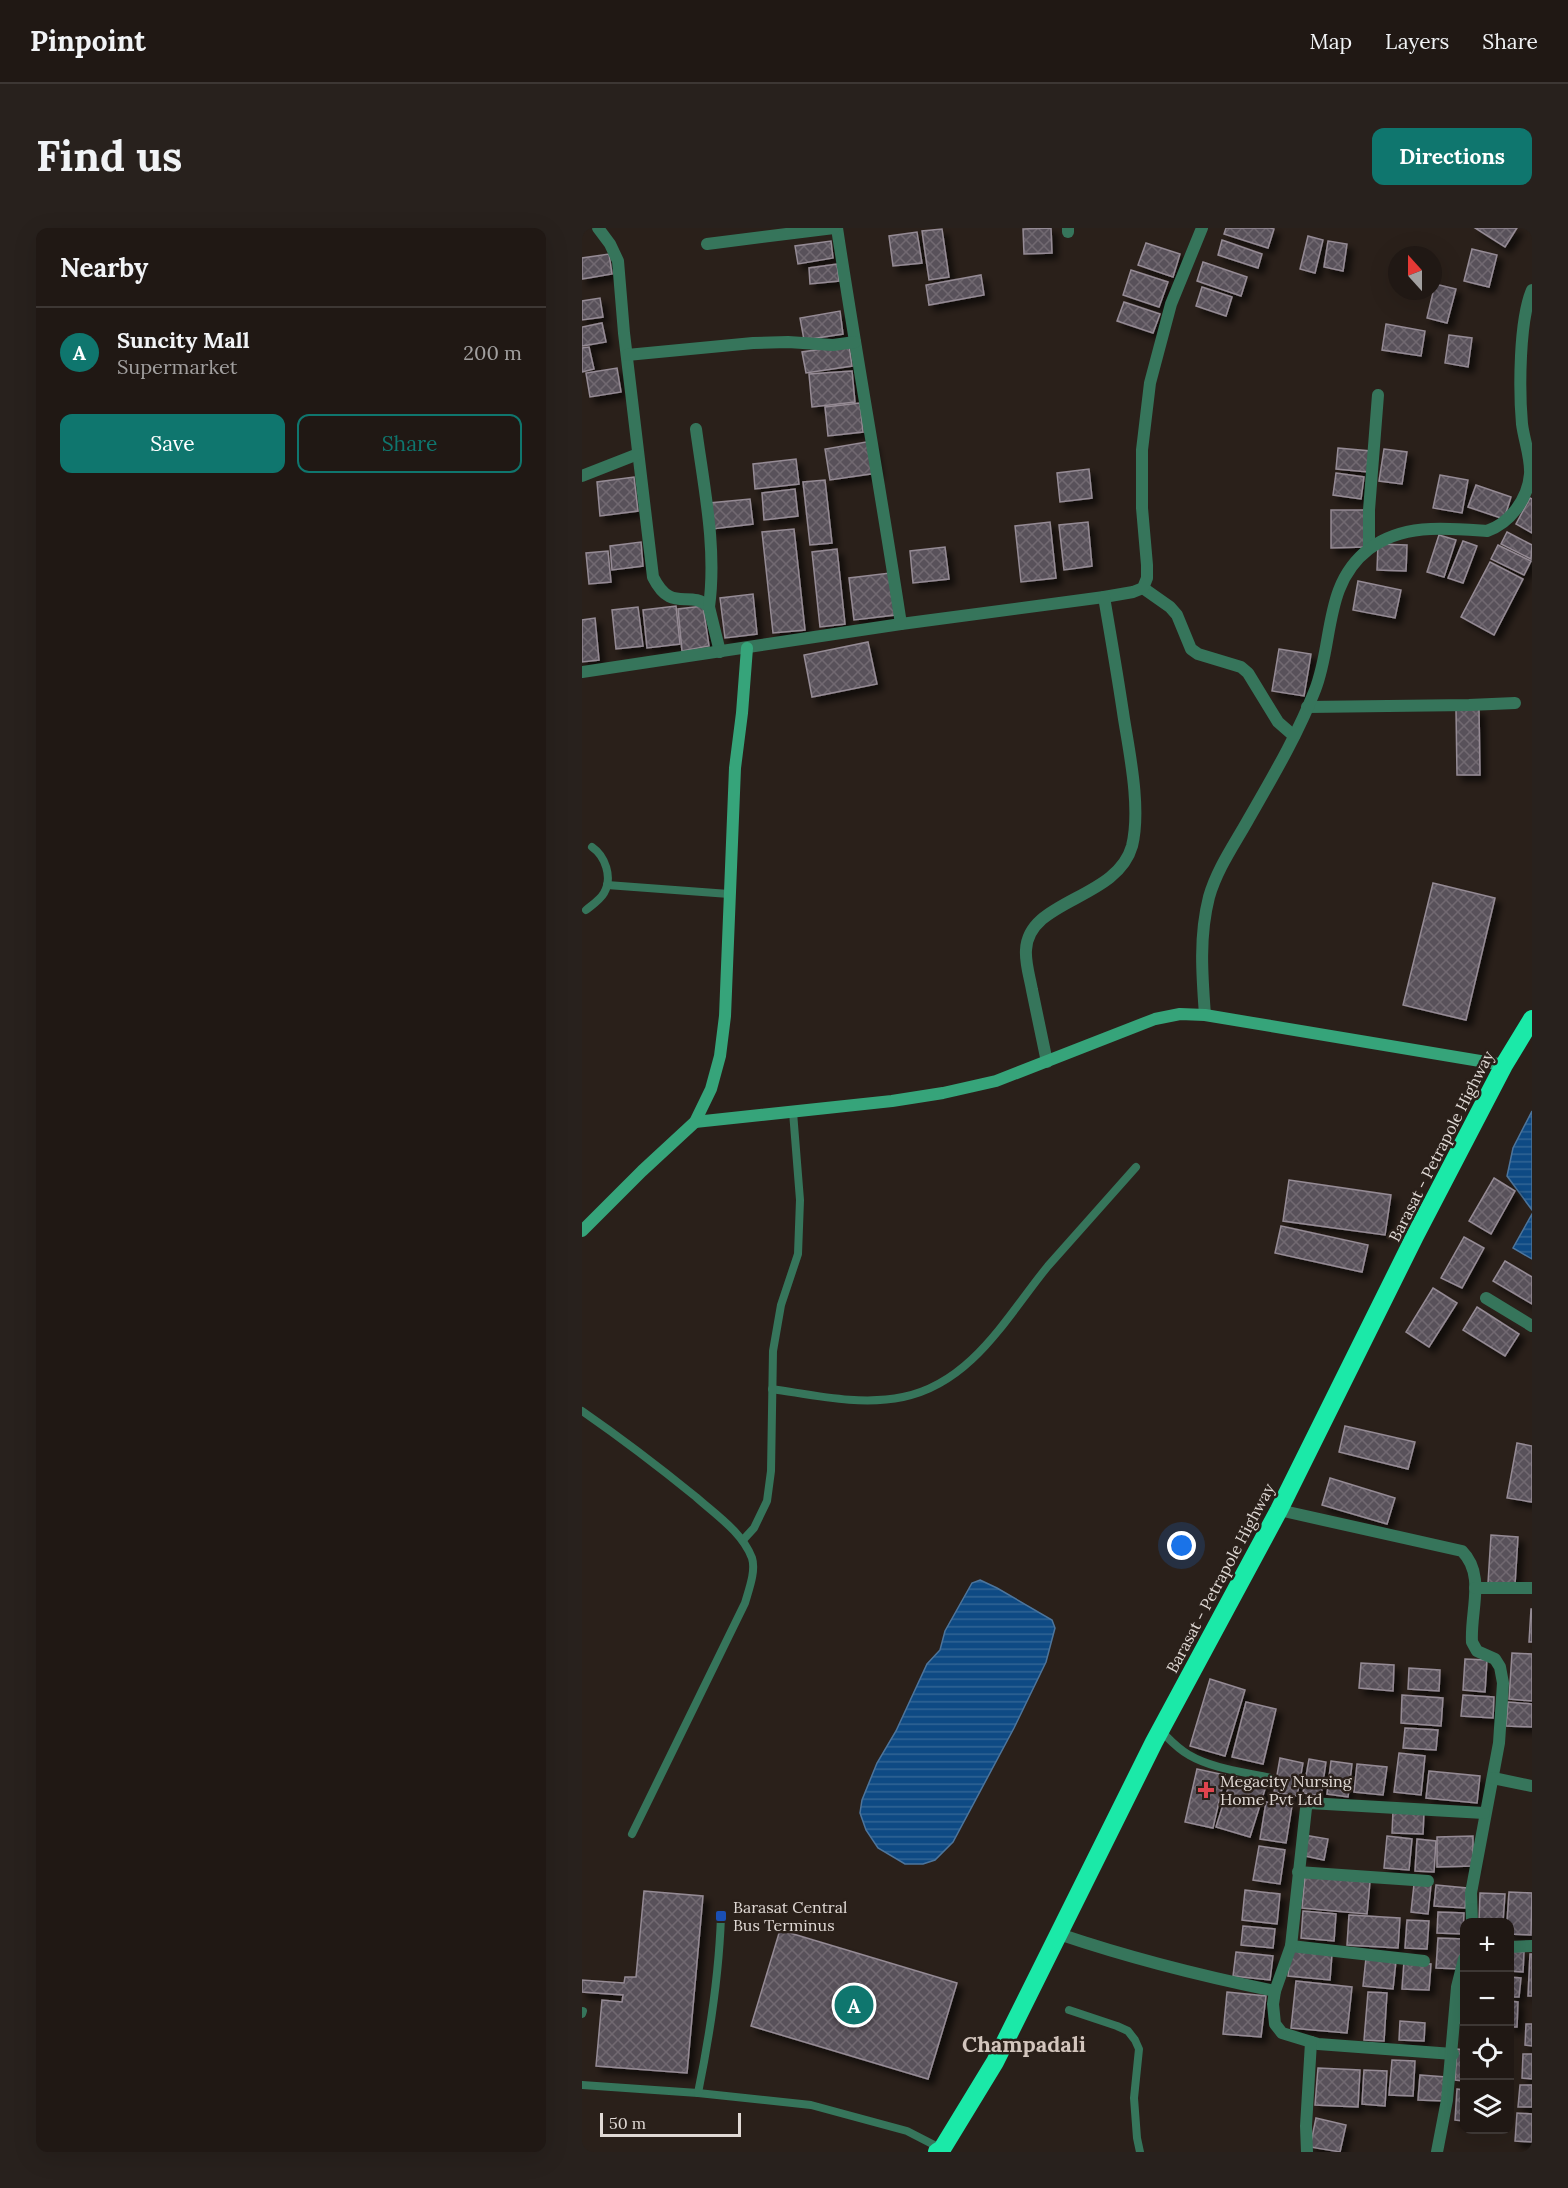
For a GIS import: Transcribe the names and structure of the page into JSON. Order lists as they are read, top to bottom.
{
  "streets": {
    "highway": ["Barasat - Petrapole Highway"]
  },
  "districts": ["Champadali"],
  "places": {
    "health": ["Megacity Nursing Home Pvt Ltd"],
    "transit": ["Barasat Central Bus Terminus"]
  },
  "scale_bar": "50 m",
  "north": "top",
  "page": {
    "header": "Pinpoint",
    "nav": ["Map", "Layers", "Share"],
    "buttons": [
      "Directions",
      ["Save", "Share"]
    ],
    "title": "Find us",
    "heading": "Nearby",
    "list": [
      {
        "mark": "A",
        "name": "Suncity Mall",
        "note": "Supermarket",
        "value": "200 m"
      }
    ],
    "map_buttons": ["+", "−"],
    "pins": "A",
    "scale": "50 m"
  }
}
